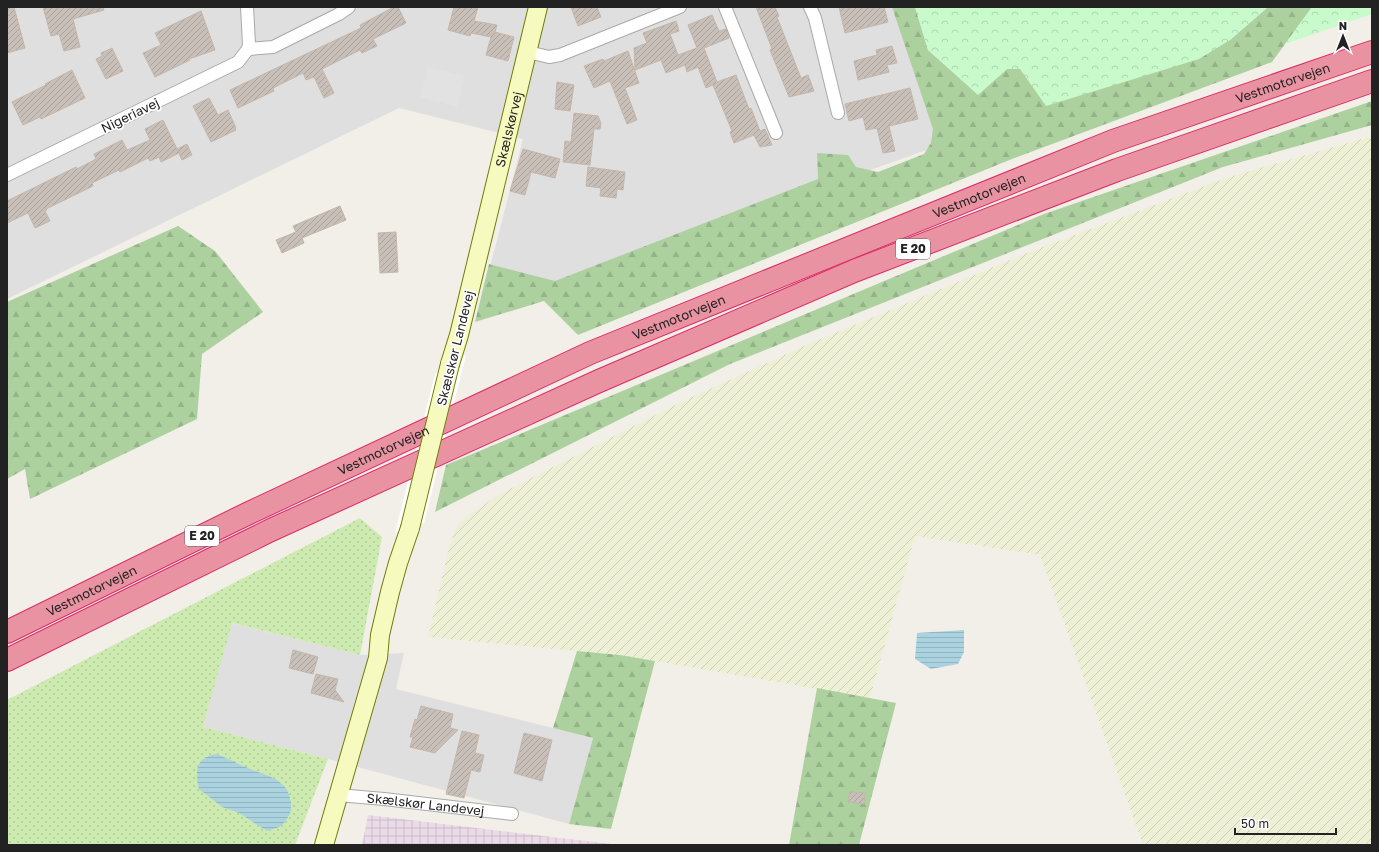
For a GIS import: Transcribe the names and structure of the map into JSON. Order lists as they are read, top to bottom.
{
  "streets": {
    "highway": ["Vestmotorvejen", "E 20"],
    "street": ["Nigeriavej", "Skælskørvej", "Skælskør Landevej"]
  },
  "crossings": [
    ["Skælskørvej", "Skælskør Landevej"]
  ],
  "scale_bar": "50 m",
  "north": "top"
}
